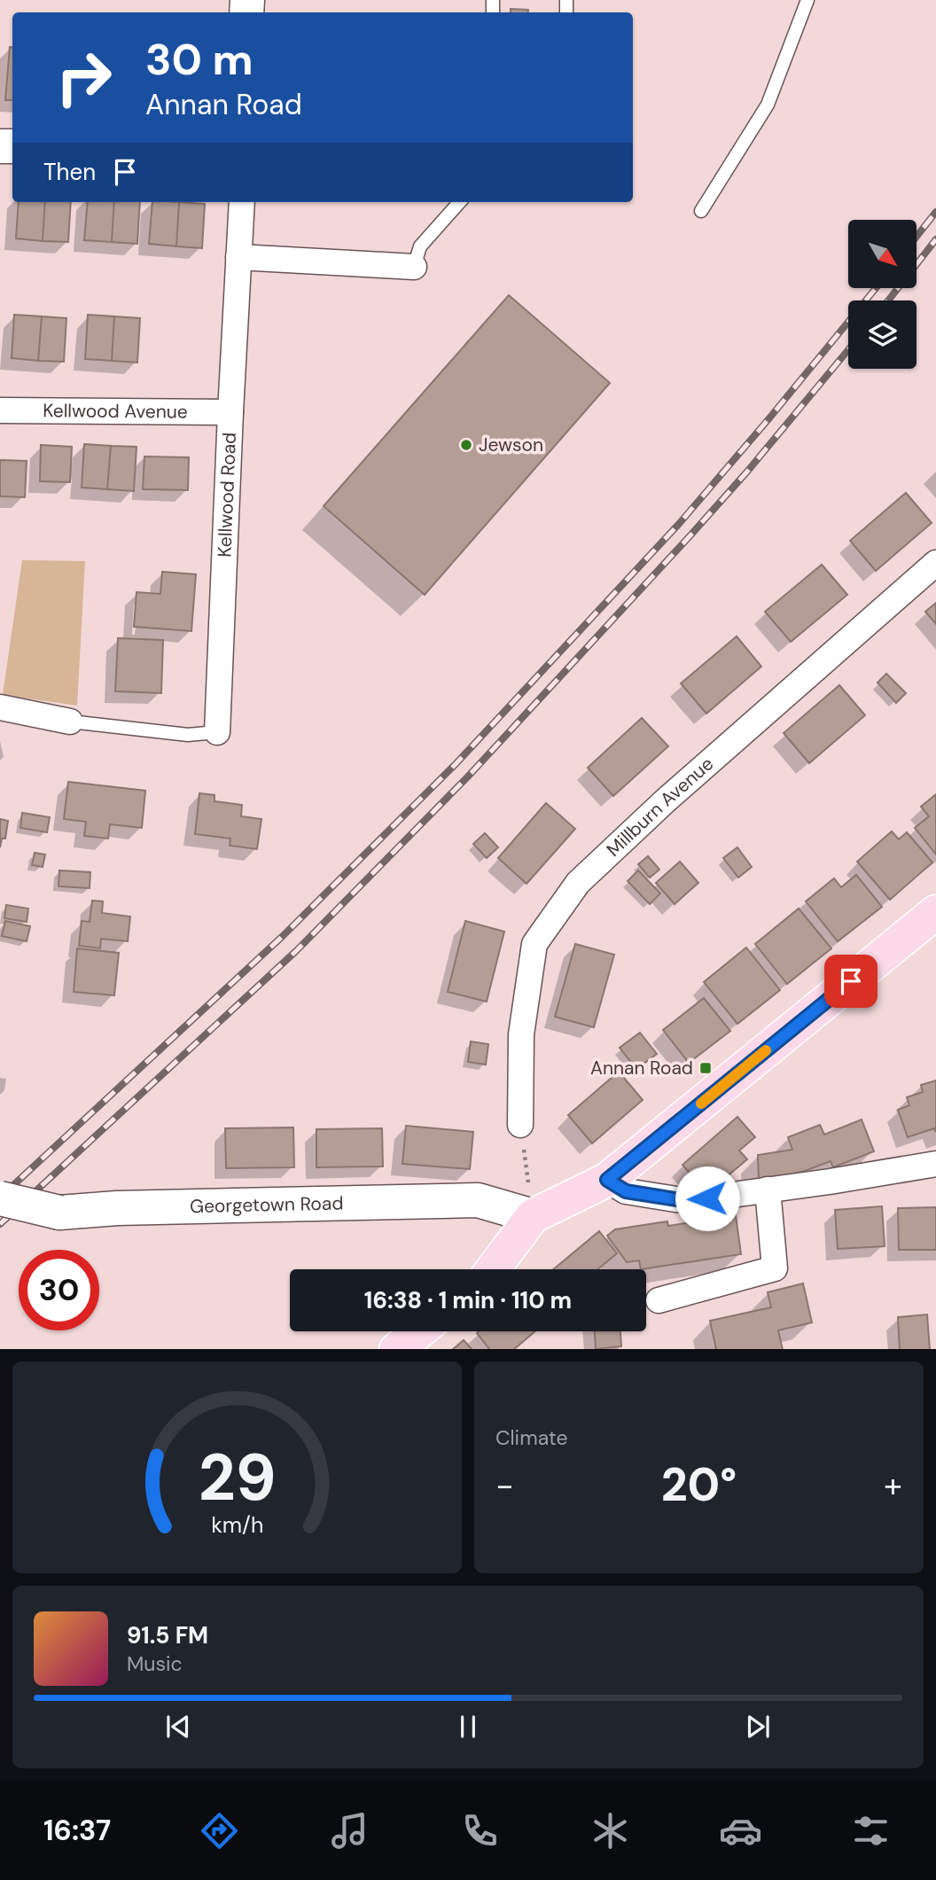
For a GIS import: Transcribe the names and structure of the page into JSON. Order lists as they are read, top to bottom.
{
  "streets": {
    "street": [
      "Kellwood Avenue",
      "Kellwood Road",
      "Millburn Avenue",
      "Georgetown Road"
    ]
  },
  "crossings": [
    ["Kellwood Avenue", "Kellwood Road"]
  ],
  "places": {
    "other": ["Jewson"],
    "transit": ["Annan Road"]
  },
  "north": "bottom right",
  "page": {
    "turn": ["30 m", "Annan Road"],
    "then": "Then",
    "limit": "30",
    "trip": "16:38 · 1 min · 110 m",
    "tile": "Climate",
    "heat": ["−", "20°", "+"],
    "song": ["91.5 FM", "Music"],
    "tabs": "16:37",
    "gauge": ["29", "km/h"]
  }
}
